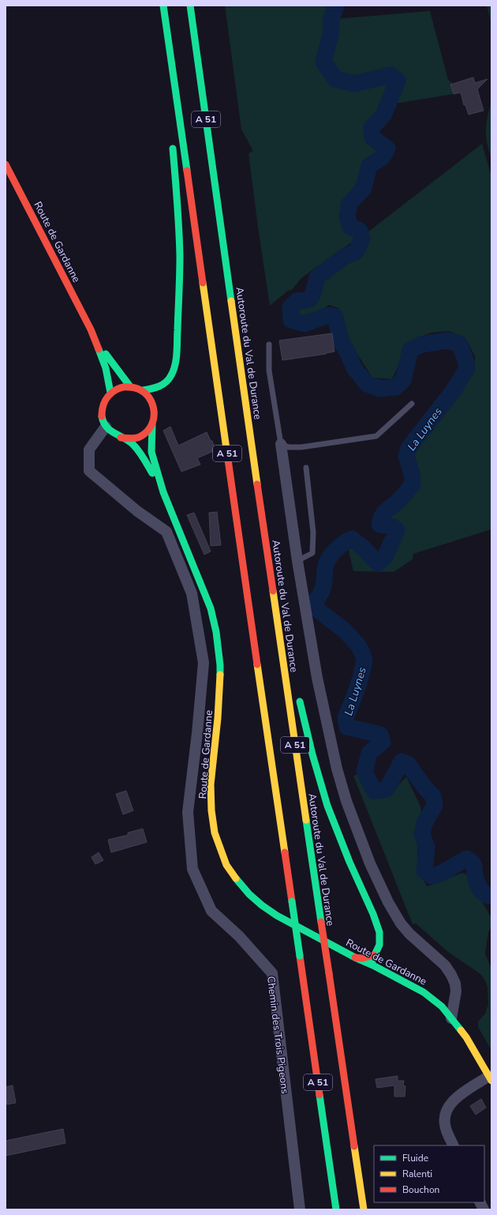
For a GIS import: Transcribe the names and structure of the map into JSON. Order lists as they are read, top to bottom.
{
  "streets": {
    "main road": ["A 51", "Route de Gardanne", "Autoroute du Val de Durance"],
    "street": ["Chemin des Trois Pigeons"]
  },
  "water": ["La Luynes"],
  "legend": ["Fluide", "Ralenti", "Bouchon"]
}
